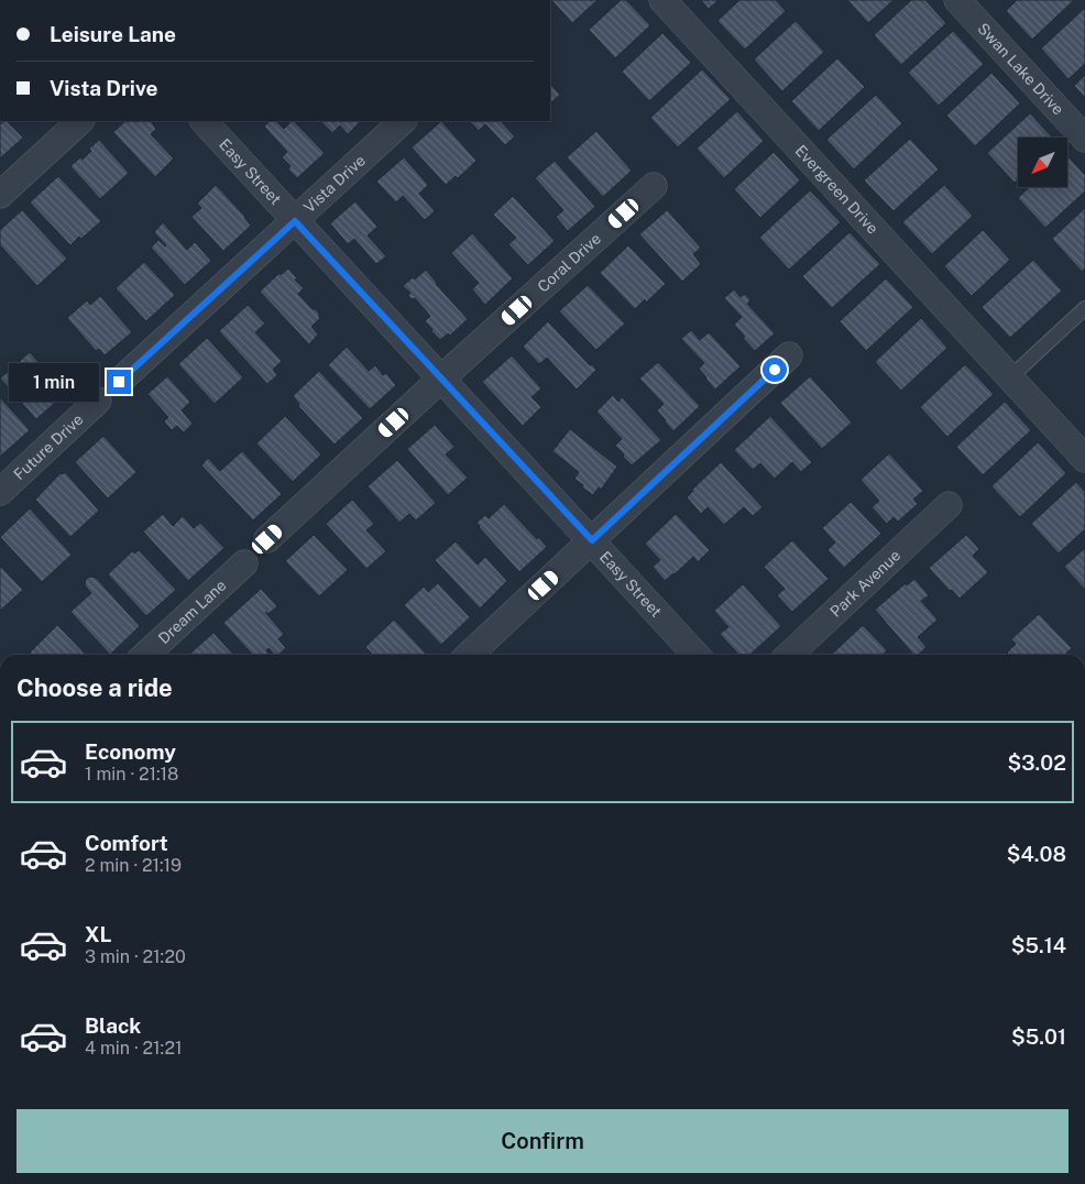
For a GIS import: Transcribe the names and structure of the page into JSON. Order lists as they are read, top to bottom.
{
  "streets": {
    "street": [
      "Swan Lake Drive",
      "Easy Street",
      "Vista Drive",
      "Evergreen Drive",
      "Coral Drive",
      "Future Drive",
      "Park Avenue",
      "Dream Lane"
    ]
  },
  "crossings": [
    ["Easy Street", "Vista Drive"],
    ["Easy Street", "Coral Drive"]
  ],
  "north": "bottom left",
  "page": {
    "banner": ["Leisure Lane", "Vista Drive"],
    "bubble": "1 min",
    "heading": "Choose a ride",
    "list": [
      {
        "name": "Economy",
        "note": "1 min · 21:18",
        "value": "$3.02"
      },
      {
        "name": "Comfort",
        "note": "2 min · 21:19",
        "value": "$4.08"
      },
      {
        "name": "XL",
        "note": "3 min · 21:20",
        "value": "$5.14"
      },
      {
        "name": "Black",
        "note": "4 min · 21:21",
        "value": "$5.01"
      }
    ],
    "buttons": "Confirm"
  }
}
